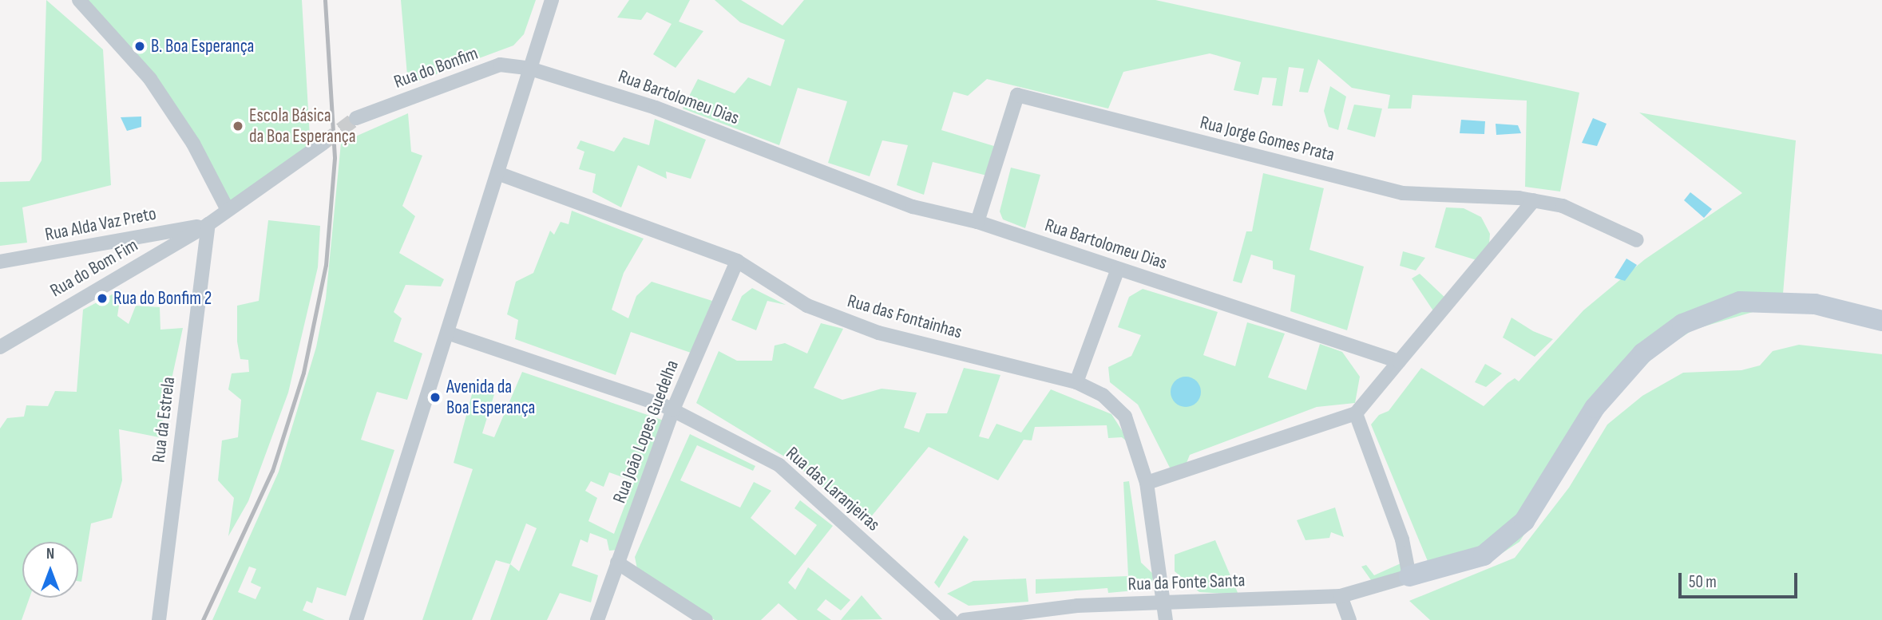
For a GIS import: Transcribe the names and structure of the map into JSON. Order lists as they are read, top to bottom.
{
  "streets": {
    "street": [
      "Rua do Bonfim",
      "Rua Bartolomeu Dias",
      "Rua Jorge Gomes Prata",
      "Rua Alda Vaz Preto",
      "Rua do Bom Fim",
      "Rua das Fontainhas",
      "Rua da Estrela",
      "Rua João Lopes Guedelha",
      "Rua das Laranjeiras",
      "Rua da Fonte Santa"
    ]
  },
  "crossings": [
    ["Rua do Bonfim", "Rua Bartolomeu Dias"],
    ["Rua Bartolomeu Dias", "Rua Jorge Gomes Prata"],
    ["Rua Alda Vaz Preto", "Rua do Bom Fim"],
    ["Rua Alda Vaz Preto", "Rua da Estrela"],
    ["Rua do Bom Fim", "Rua da Estrela"],
    ["Rua das Fontainhas", "Rua João Lopes Guedelha"],
    ["Rua das Fontainhas", "Rua da Fonte Santa"],
    ["Rua João Lopes Guedelha", "Rua das Laranjeiras"]
  ],
  "places": [
    "B. Boa Esperança",
    "Escola Básica da Boa Esperança",
    "Rua do Bonfim 2",
    "Avenida da Boa Esperança"
  ],
  "scale_bar": "50 m",
  "north": "top"
}
